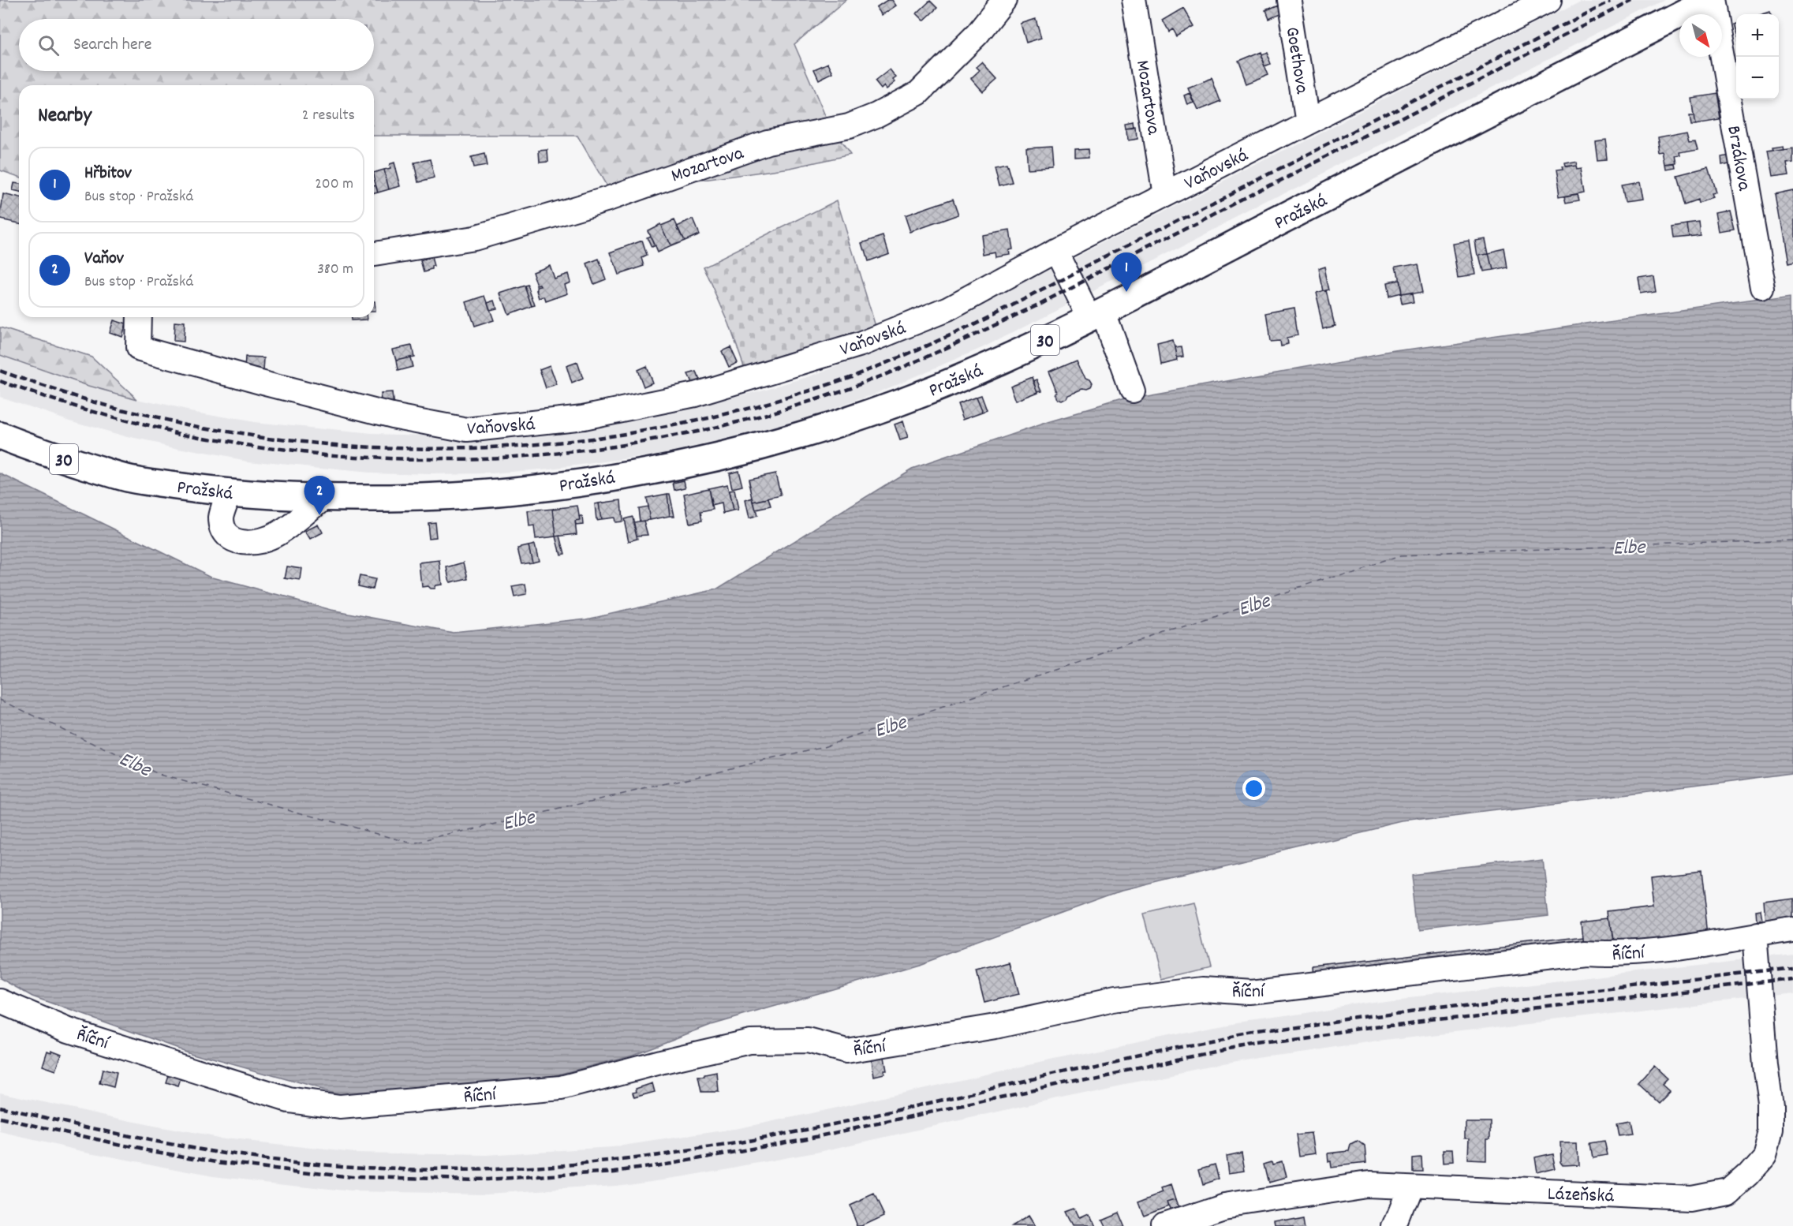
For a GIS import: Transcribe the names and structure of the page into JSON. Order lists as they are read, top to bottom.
{
  "streets": {
    "main road": ["Pražská", "30"],
    "street": [
      "Goethova",
      "Mozartova",
      "Brzákova",
      "Vaňovská",
      "Říční",
      "Lázeňská"
    ]
  },
  "crossings": [
    ["Goethova", "Vaňovská"],
    ["Mozartova", "Vaňovská"],
    ["Brzákova", "Pražská"],
    ["Říční", "Lázeňská"]
  ],
  "water": ["Elbe"],
  "north": "bottom right",
  "page": {
    "map_buttons": ["+", "−"],
    "search": "Search here",
    "heading": ["Nearby", "2 results"],
    "list": [
      {
        "mark": "1",
        "name": "Hřbitov",
        "note": "Bus stop · Pražská",
        "value": "200 m"
      },
      {
        "mark": "2",
        "name": "Vaňov",
        "note": "Bus stop · Pražská",
        "value": "380 m"
      }
    ],
    "pins": ["1", "2"]
  }
}
